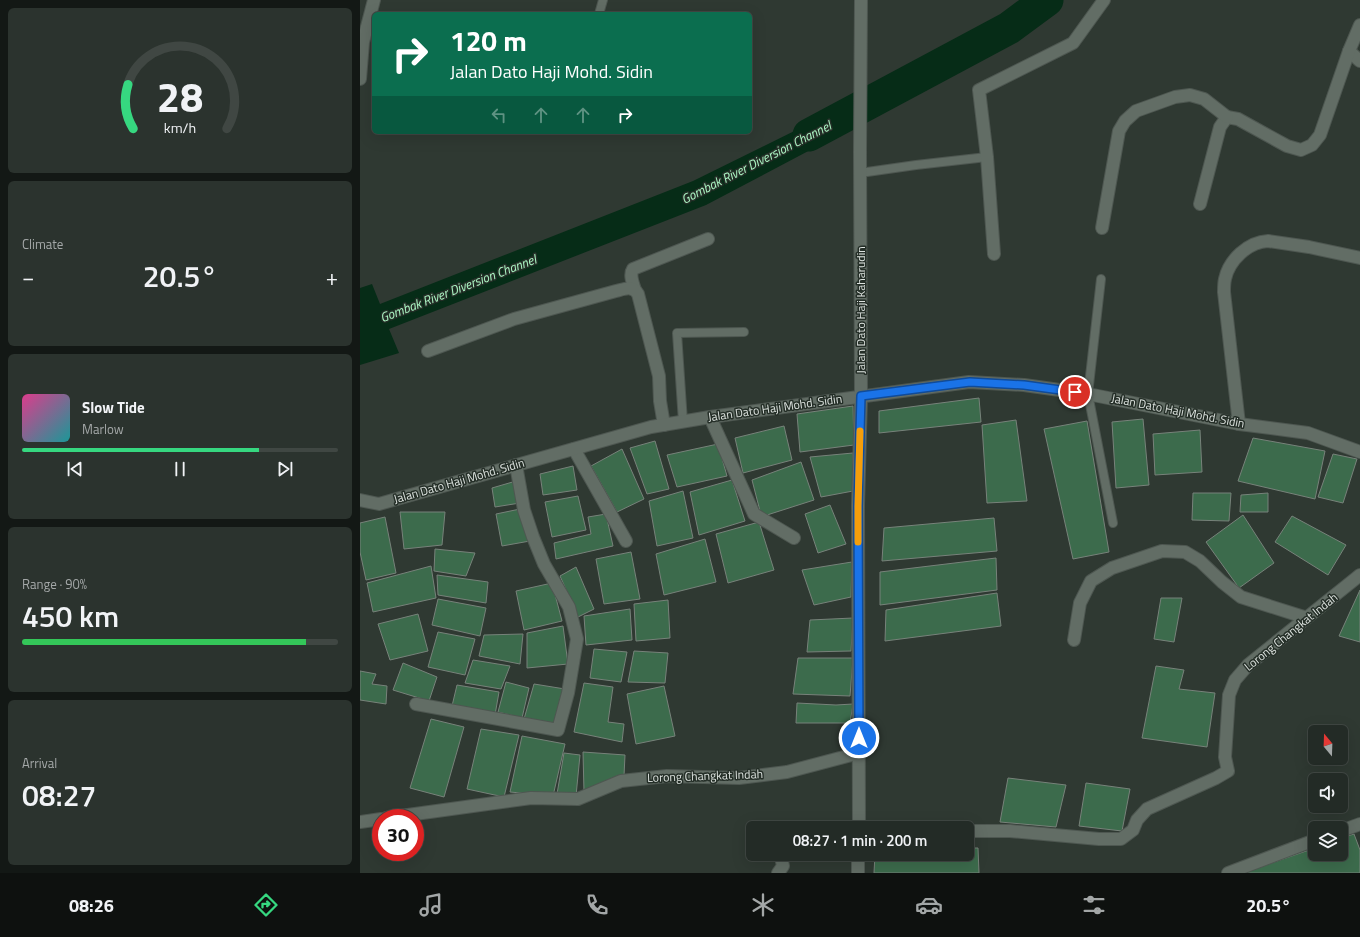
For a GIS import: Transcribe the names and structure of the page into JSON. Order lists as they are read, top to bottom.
{
  "streets": {
    "street": ["Jalan Dato Haji Kaharudin", "Jalan Dato Haji Mohd. Sidin", "Lorong Changkat Indah"]
  },
  "crossings": [
    ["Jalan Dato Haji Kaharudin", "Jalan Dato Haji Mohd. Sidin"],
    ["Jalan Dato Haji Kaharudin", "Lorong Changkat Indah"]
  ],
  "water": ["Gombak River Diversion Channel"],
  "north": "top",
  "page": {
    "turn": ["120 m", "Jalan Dato Haji Mohd. Sidin"],
    "tile": [
      "Climate",
      ["Range · 90%", "450 km"],
      ["Arrival", "08:27"]
    ],
    "heat": ["−", "20.5°", "+"],
    "song": ["Slow Tide", "Marlow"],
    "limit": "30",
    "trip": "08:27 · 1 min · 200 m",
    "tabs": ["08:26", "20.5°"],
    "gauge": ["28", "km/h"]
  }
}
